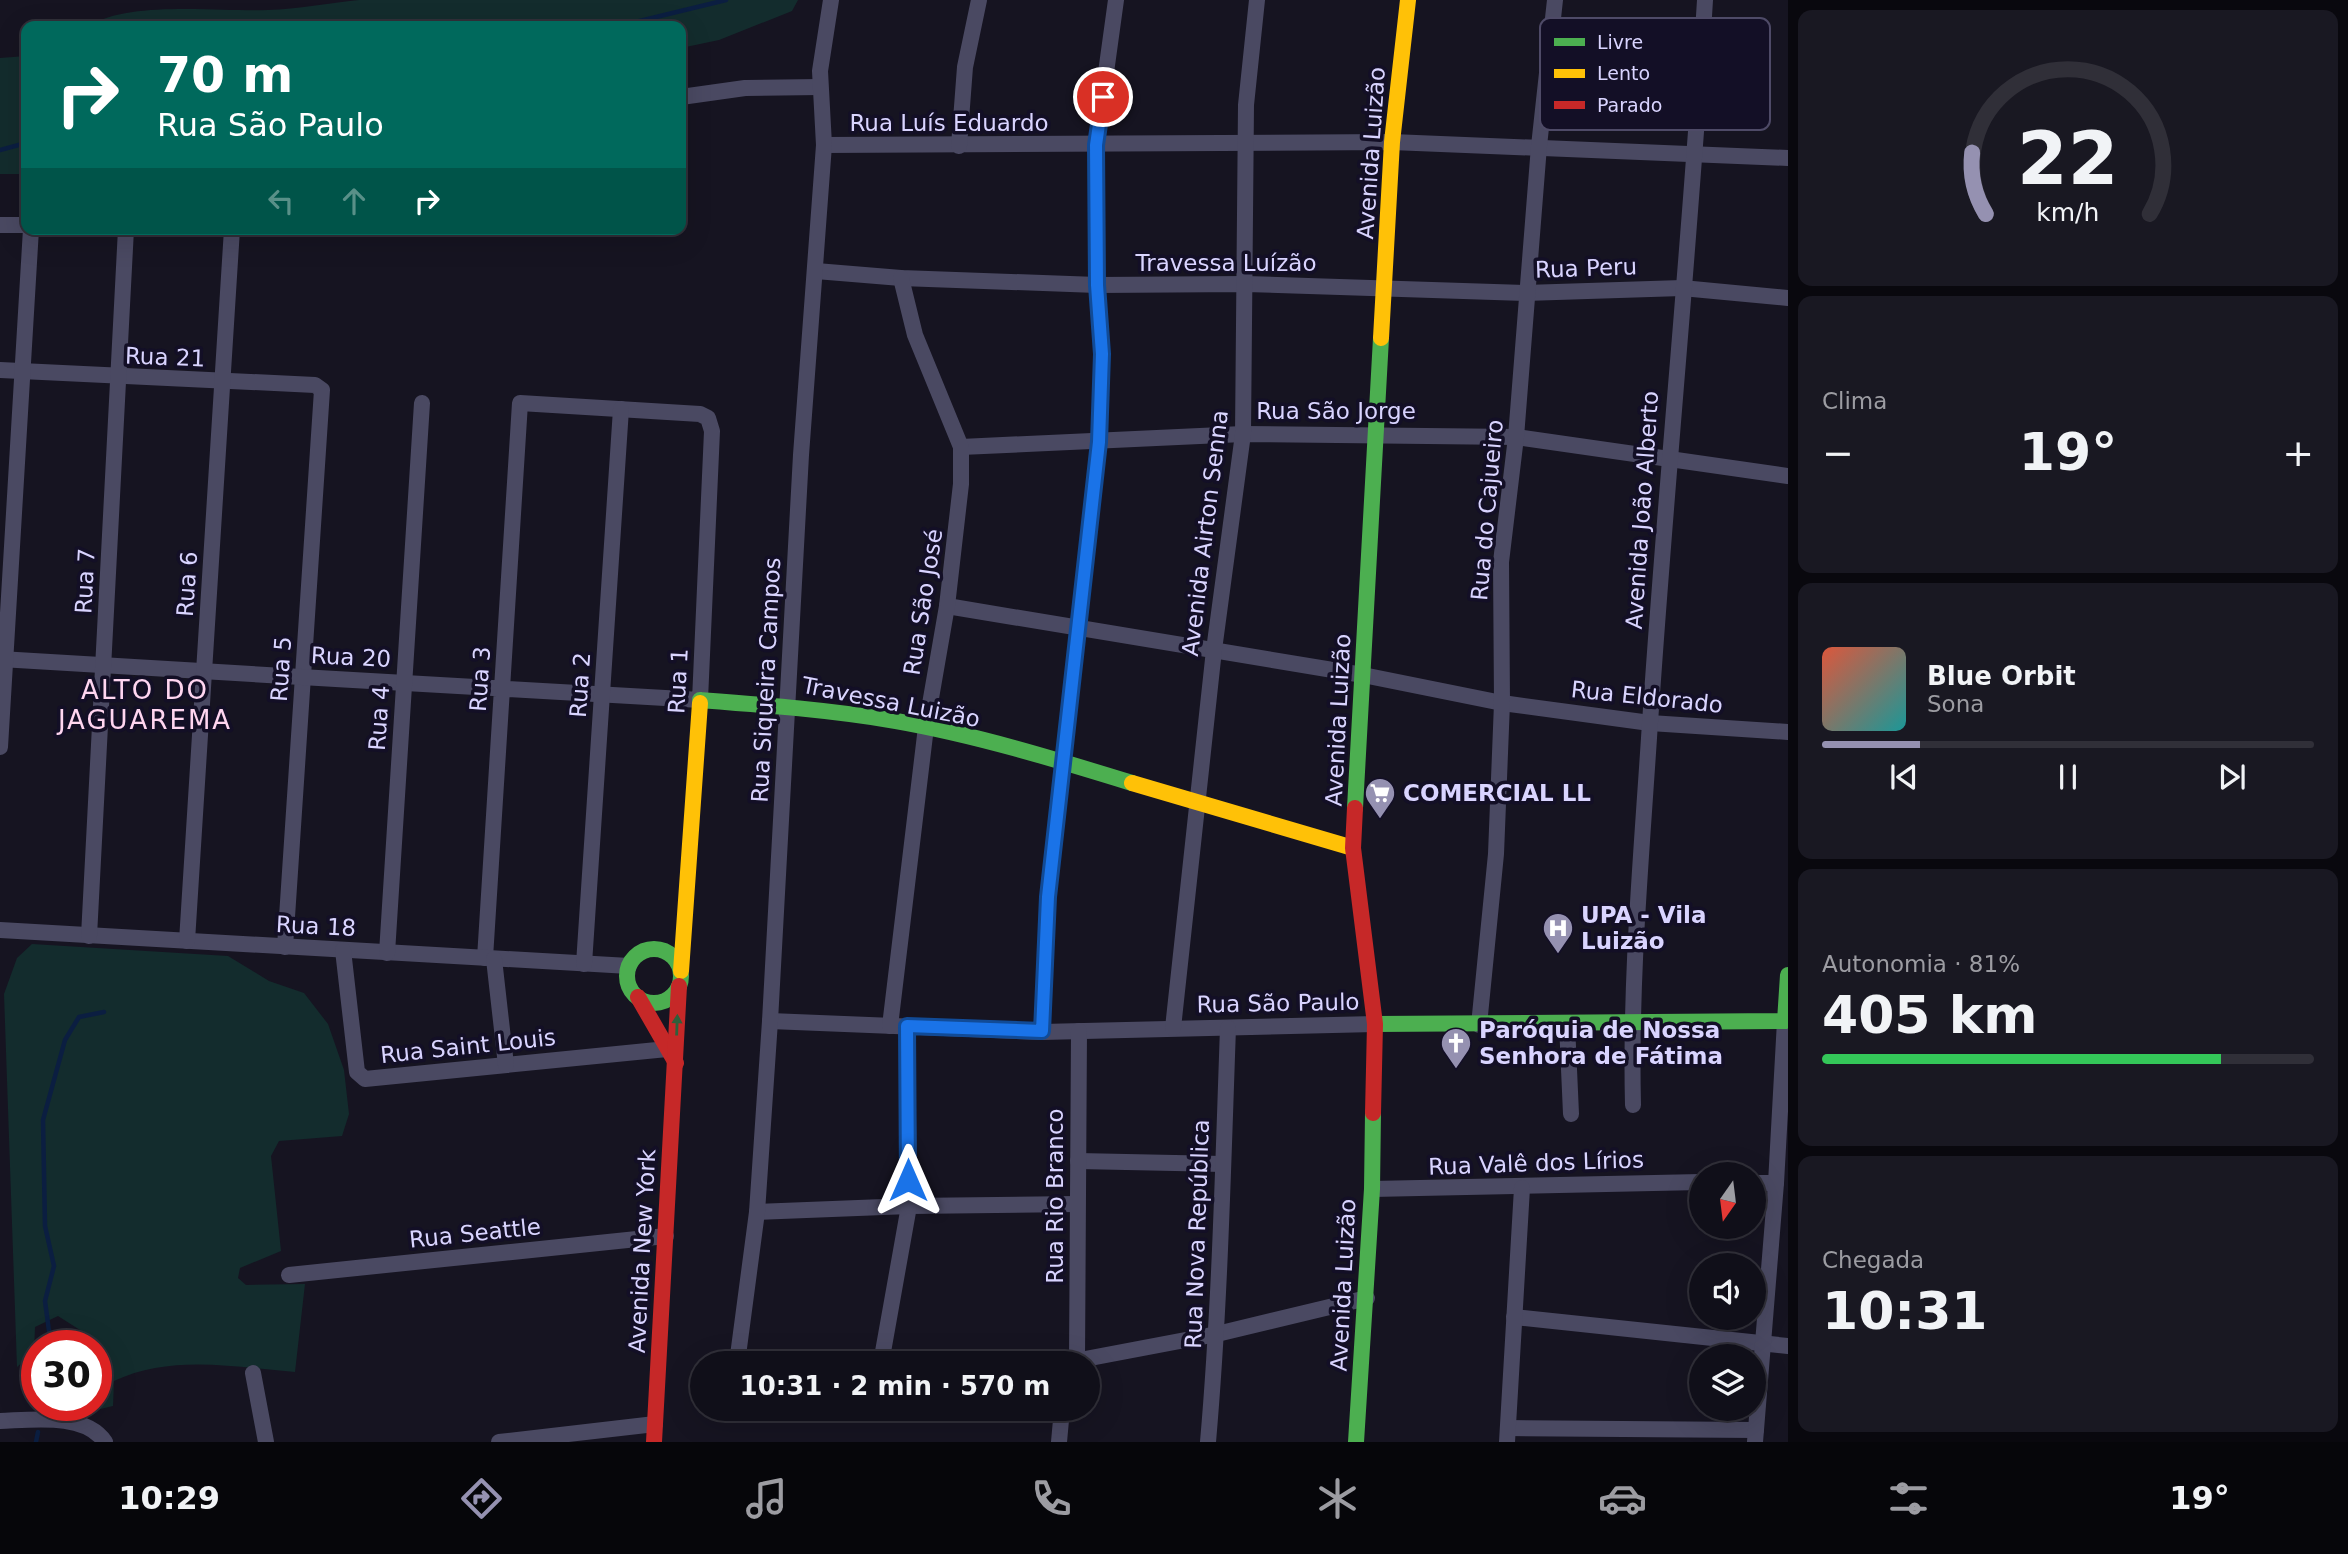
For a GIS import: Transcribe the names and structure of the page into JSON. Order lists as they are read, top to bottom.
{
  "streets": {
    "street": [
      "Rua Luís Eduardo",
      "Avenida Luizão",
      "Travessa Luízão",
      "Rua Peru",
      "Rua 21",
      "Rua São Jorge",
      "Rua do Cajueiro",
      "Avenida João Alberto",
      "Avenida Airton Senna",
      "Rua 7",
      "Rua 6",
      "Rua São José",
      "Rua 20",
      "Rua 5",
      "Rua 3",
      "Rua Siqueira Campos",
      "Rua 1",
      "Rua 2",
      "Rua Eldorado",
      "Travessa Luizão",
      "Rua 4",
      "Rua 18",
      "Rua São Paulo",
      "Rua Saint Louis",
      "Rua Valê dos Lírios",
      "Rua Rio Branco",
      "Rua Seattle",
      "Rua Nova República",
      "Avenida New York"
    ]
  },
  "crossings": [
    ["Rua Luís Eduardo", "Avenida Luizão"],
    ["Rua Luís Eduardo", "Rua do Cajueiro"],
    ["Rua Luís Eduardo", "Avenida João Alberto"],
    ["Rua Luís Eduardo", "Avenida Airton Senna"],
    ["Rua Luís Eduardo", "Rua Siqueira Campos"],
    ["Avenida Luizão", "Travessa Luízão"],
    ["Avenida Luizão", "Rua Peru"],
    ["Avenida Luizão", "Rua São Jorge"],
    ["Avenida Luizão", "Rua Eldorado"],
    ["Avenida Luizão", "Travessa Luizão"],
    ["Avenida Luizão", "Rua São Paulo"],
    ["Avenida Luizão", "Rua Valê dos Lírios"],
    ["Travessa Luízão", "Rua Peru"],
    ["Travessa Luízão", "Avenida Airton Senna"],
    ["Travessa Luízão", "Rua São José"],
    ["Travessa Luízão", "Rua Siqueira Campos"],
    ["Rua Peru", "Rua do Cajueiro"],
    ["Rua Peru", "Avenida João Alberto"],
    ["Rua 21", "Rua 7"],
    ["Rua 21", "Rua 6"],
    ["Rua 21", "Rua 5"],
    ["Rua São Jorge", "Rua do Cajueiro"],
    ["Rua São Jorge", "Avenida João Alberto"],
    ["Rua São Jorge", "Avenida Airton Senna"],
    ["Rua São Jorge", "Rua São José"],
    ["Rua do Cajueiro", "Rua Eldorado"],
    ["Rua do Cajueiro", "Rua São Paulo"],
    ["Avenida João Alberto", "Rua Eldorado"],
    ["Avenida João Alberto", "Rua São Paulo"],
    ["Avenida Airton Senna", "Rua Eldorado"],
    ["Avenida Airton Senna", "Travessa Luizão"],
    ["Avenida Airton Senna", "Rua São Paulo"],
    ["Rua 7", "Rua 20"],
    ["Rua 7", "Rua 18"],
    ["Rua 6", "Rua 20"],
    ["Rua 6", "Rua 18"],
    ["Rua São José", "Rua Eldorado"],
    ["Rua São José", "Travessa Luizão"],
    ["Rua São José", "Rua São Paulo"],
    ["Rua 20", "Rua 5"],
    ["Rua 20", "Rua 3"],
    ["Rua 20", "Rua 1"],
    ["Rua 20", "Rua 2"],
    ["Rua 20", "Travessa Luizão"],
    ["Rua 20", "Rua 4"],
    ["Rua 5", "Rua 18"],
    ["Rua 3", "Rua 1"],
    ["Rua 3", "Rua 2"],
    ["Rua 3", "Rua 18"],
    ["Rua 3", "Rua Saint Louis"],
    ["Rua Siqueira Campos", "Travessa Luizão"],
    ["Rua Siqueira Campos", "Rua São Paulo"],
    ["Rua 1", "Rua 2"],
    ["Rua 1", "Travessa Luizão"],
    ["Rua 1", "Rua 18"],
    ["Rua 1", "Avenida New York"],
    ["Rua 2", "Rua 18"],
    ["Rua 4", "Rua 18"],
    ["Rua 18", "Rua Saint Louis"],
    ["Rua 18", "Avenida New York"],
    ["Rua São Paulo", "Rua Rio Branco"],
    ["Rua São Paulo", "Rua Nova República"],
    ["Rua Seattle", "Avenida New York"]
  ],
  "districts": ["ALTO DO JAGUAREMA"],
  "places": {
    "supermarket": ["COMERCIAL LL"],
    "hospital": ["UPA - Vila Luizão"],
    "church": ["Paróquia de Nossa Senhora de Fátima"]
  },
  "legend": ["Livre", "Lento", "Parado"],
  "north": "bottom",
  "page": {
    "turn": ["70 m", "Rua São Paulo"],
    "tile": [
      "Clima",
      ["Autonomia · 81%", "405 km"],
      ["Chegada", "10:31"]
    ],
    "heat": ["−", "19°", "+"],
    "song": ["Blue Orbit", "Sona"],
    "limit": "30",
    "trip": "10:31 · 2 min · 570 m",
    "tabs": ["10:29", "19°"],
    "gauge": ["22", "km/h"]
  }
}
